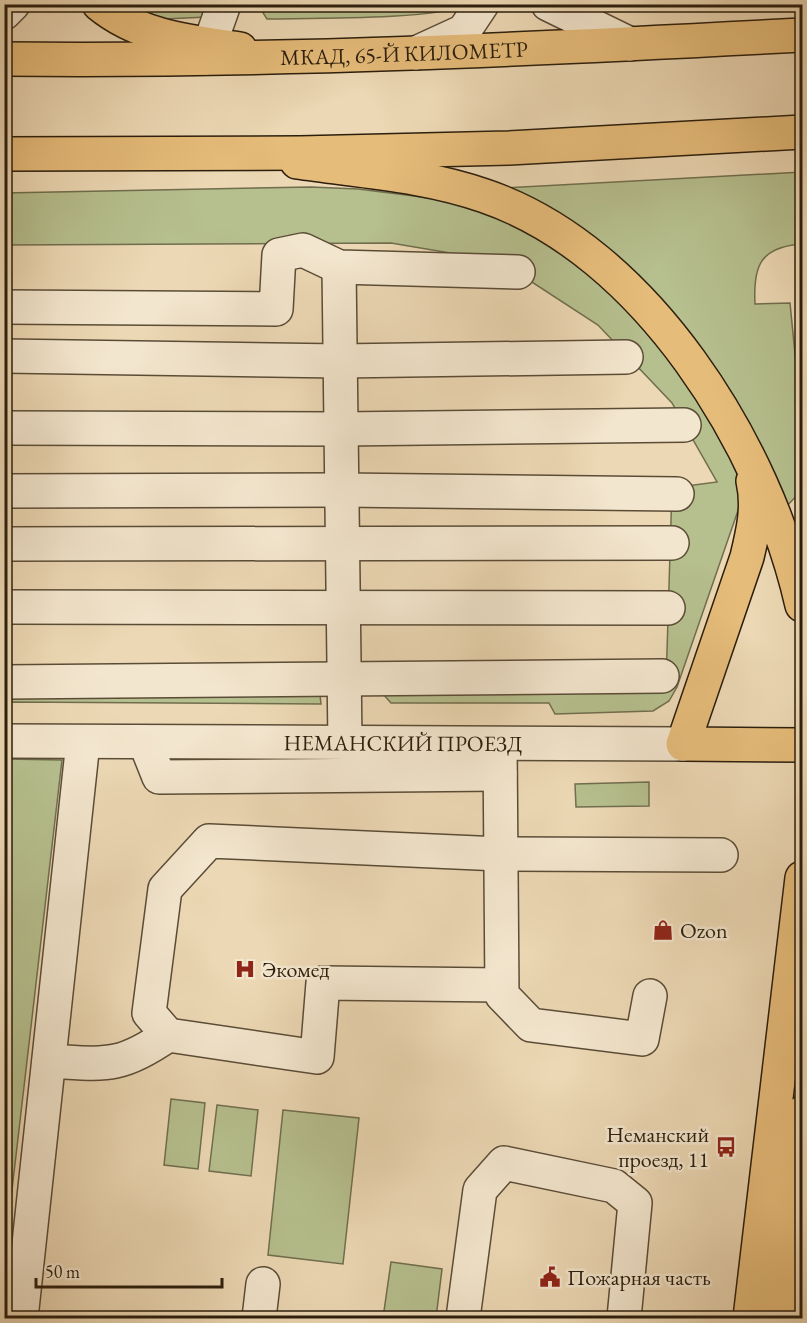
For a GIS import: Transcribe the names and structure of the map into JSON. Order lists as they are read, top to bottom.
{
  "streets": {
    "main road": ["МКАД, 65-Й КИЛОМЕТР", "НЕМАНСКИЙ ПРОЕЗД"]
  },
  "places": {
    "shop": ["Ozon"],
    "hospital": ["Экомед"],
    "bus stop": ["Неманский проезд, 11"],
    "public building": ["Пожарная часть"]
  },
  "scale_bar": "50 m"
}
